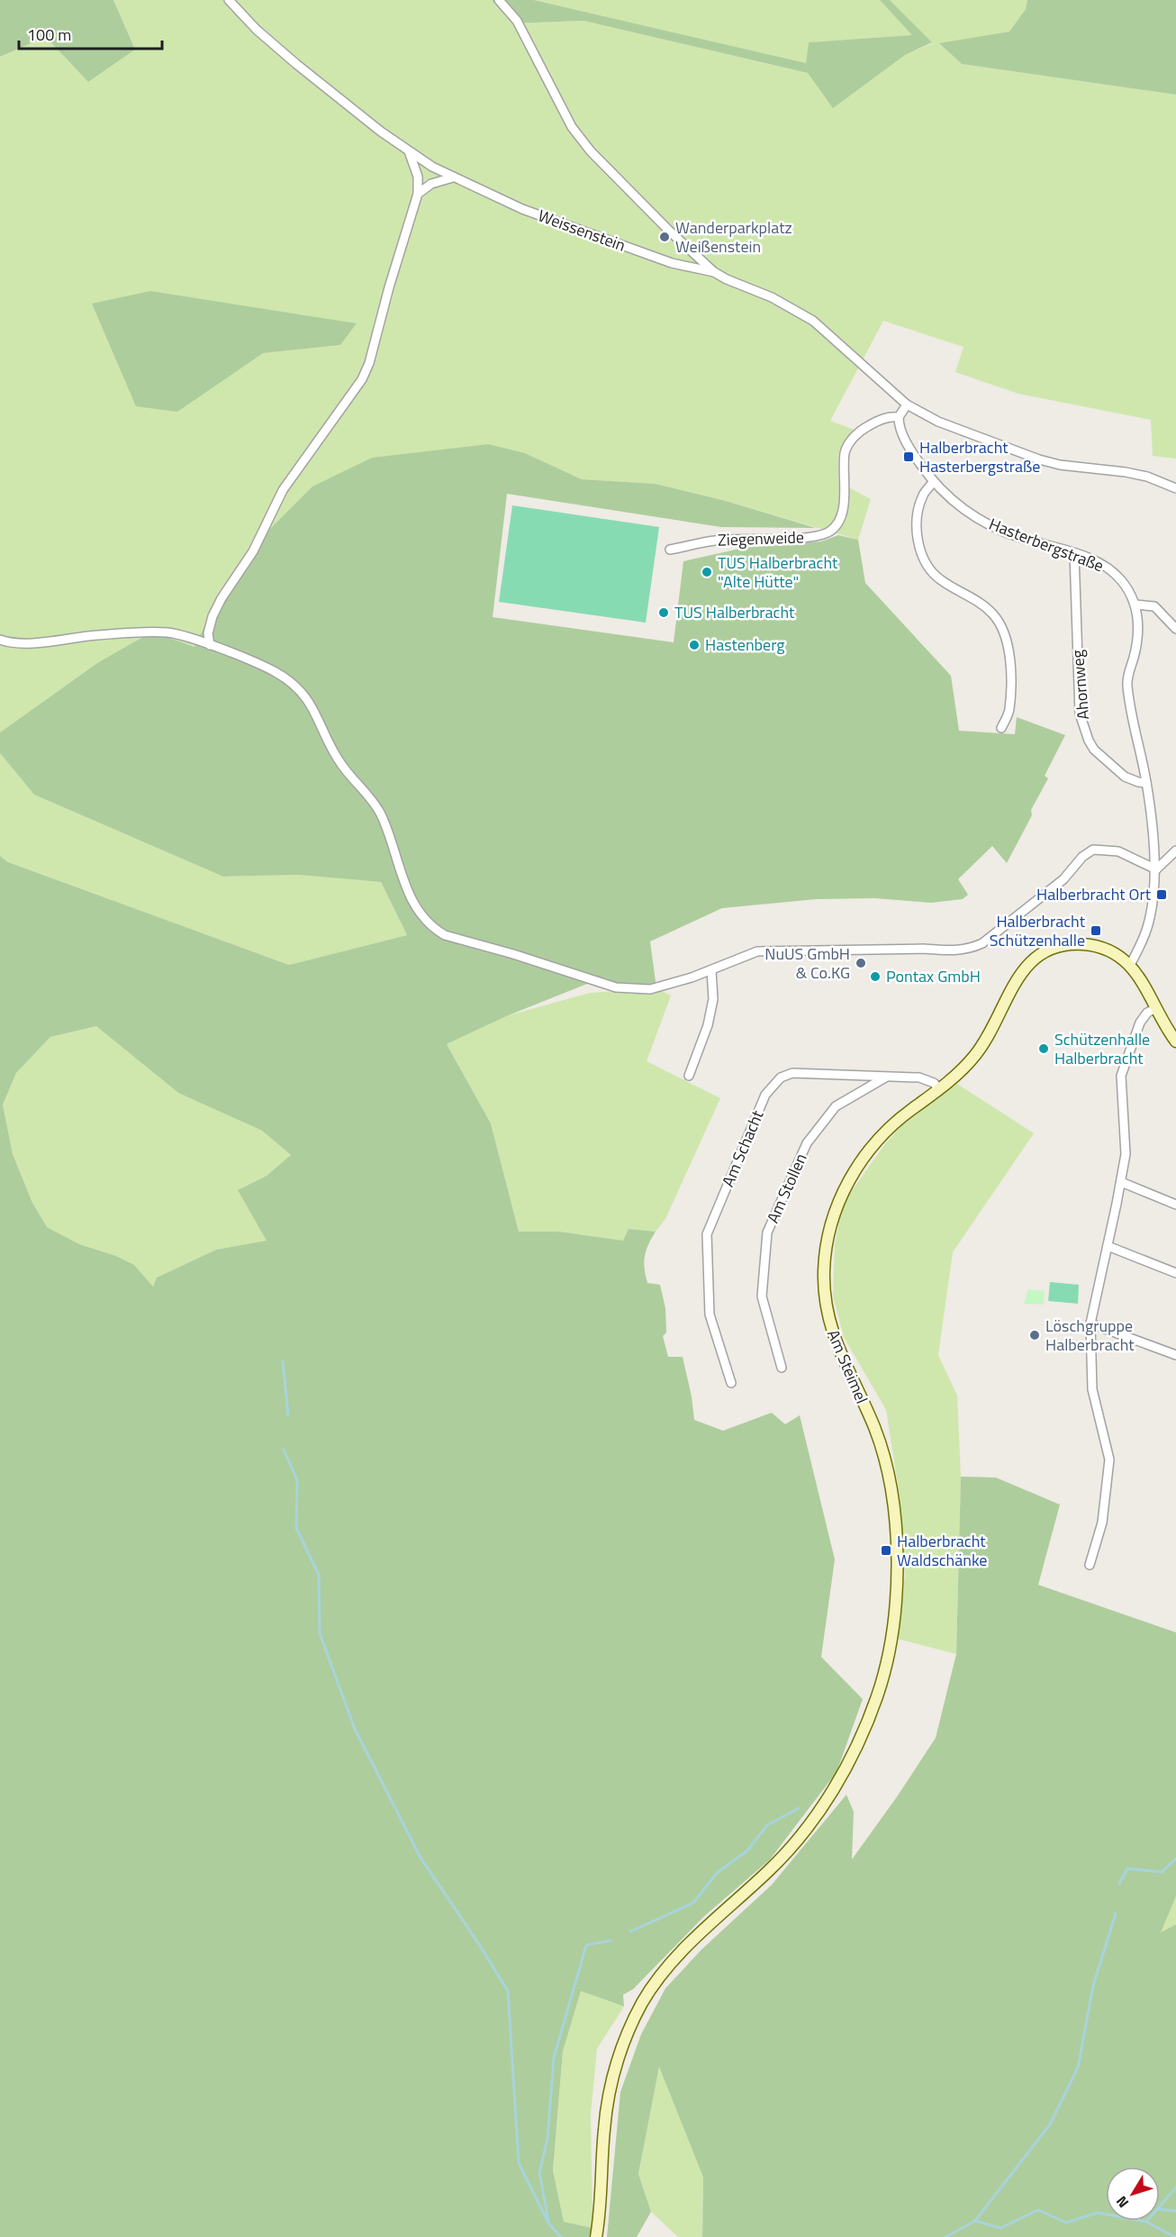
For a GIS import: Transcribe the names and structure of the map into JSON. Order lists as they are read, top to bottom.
{
  "streets": {
    "main road": ["Am Steimel"],
    "street": [
      "Weissenstein",
      "Ziegenweide",
      "Hasterbergstraße",
      "Ahornweg",
      "Am Schacht",
      "Am Stollen"
    ]
  },
  "crossings": [
    ["Ziegenweide", "Hasterbergstraße"],
    ["Hasterbergstraße", "Ahornweg"],
    ["Hasterbergstraße", "Am Steimel"],
    ["Am Schacht", "Am Stollen"],
    ["Am Schacht", "Am Steimel"]
  ],
  "places": {
    "other": [
      "Wanderparkplatz Weißenstein",
      "TUS Halberbracht \"Alte Hütte\"",
      "TUS Halberbracht",
      "Hastenberg",
      "NuUS GmbH & Co.KG",
      "Pontax GmbH",
      "Schützenhalle Halberbracht",
      "Löschgruppe Halberbracht"
    ],
    "transit": [
      "Halberbracht Hasterbergstraße",
      "Halberbracht Ort",
      "Halberbracht Schützenhalle",
      "Halberbracht Waldschänke"
    ]
  },
  "scale_bar": "100 m",
  "north": "bottom left"
}
